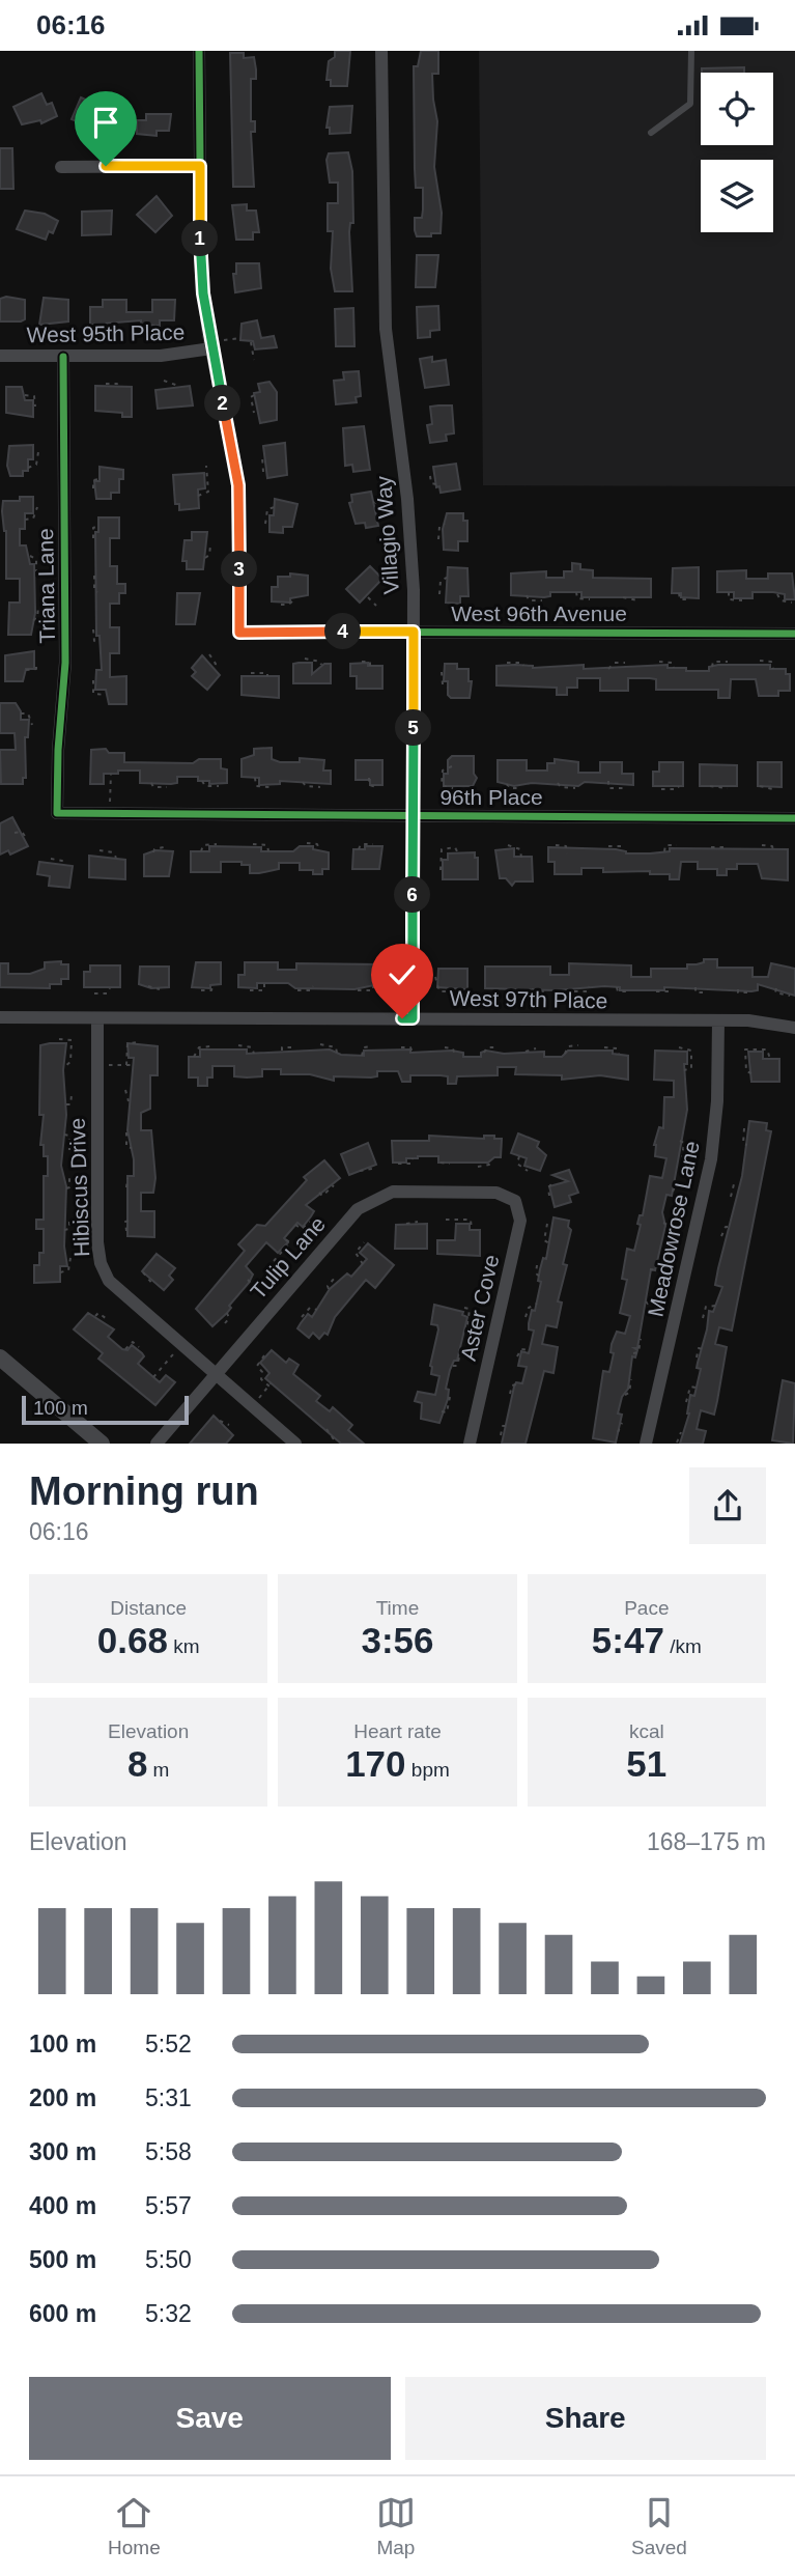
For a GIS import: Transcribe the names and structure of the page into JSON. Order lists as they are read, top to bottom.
{
  "streets": {
    "street": [
      "West 95th Place",
      "Villagio Way",
      "Triana Lane",
      "West 96th Avenue",
      "96th Place",
      "West 97th Place",
      "Hibiscus Drive",
      "Meadowrose Lane",
      "Tulip Lane",
      "Aster Cove"
    ]
  },
  "crossings": [
    ["West 95th Place", "Triana Lane"],
    ["West 95th Place", "West 96th Avenue"],
    ["Villagio Way", "West 96th Avenue"],
    ["Villagio Way", "96th Place"],
    ["Villagio Way", "West 97th Place"],
    ["Triana Lane", "96th Place"],
    ["West 97th Place", "Hibiscus Drive"],
    ["West 97th Place", "Meadowrose Lane"],
    ["Hibiscus Drive", "Tulip Lane"],
    ["Tulip Lane", "Aster Cove"]
  ],
  "scale_bar": "100 m",
  "page": {
    "status": "06:16",
    "pins": [
      "1",
      "2",
      "3",
      "4",
      "5",
      "6"
    ],
    "scale": "100 m",
    "heading": ["Morning run", "06:16"],
    "stats": [
      ["Distance", "0.68 km"],
      ["Time", "3:56"],
      ["Pace", "5:47 /km"],
      ["Elevation", "8 m"],
      ["Heart rate", "170 bpm"],
      ["kcal", "51"]
    ],
    "chart": ["Elevation", "168–175 m"],
    "list": [
      {
        "name": "100 m",
        "note": "5:52"
      },
      {
        "name": "200 m",
        "note": "5:31"
      },
      {
        "name": "300 m",
        "note": "5:58"
      },
      {
        "name": "400 m",
        "note": "5:57"
      },
      {
        "name": "500 m",
        "note": "5:50"
      },
      {
        "name": "600 m",
        "note": "5:32"
      }
    ],
    "buttons": ["Save", "Share"],
    "tabs": ["Home", "Map", "Saved"]
  }
}
